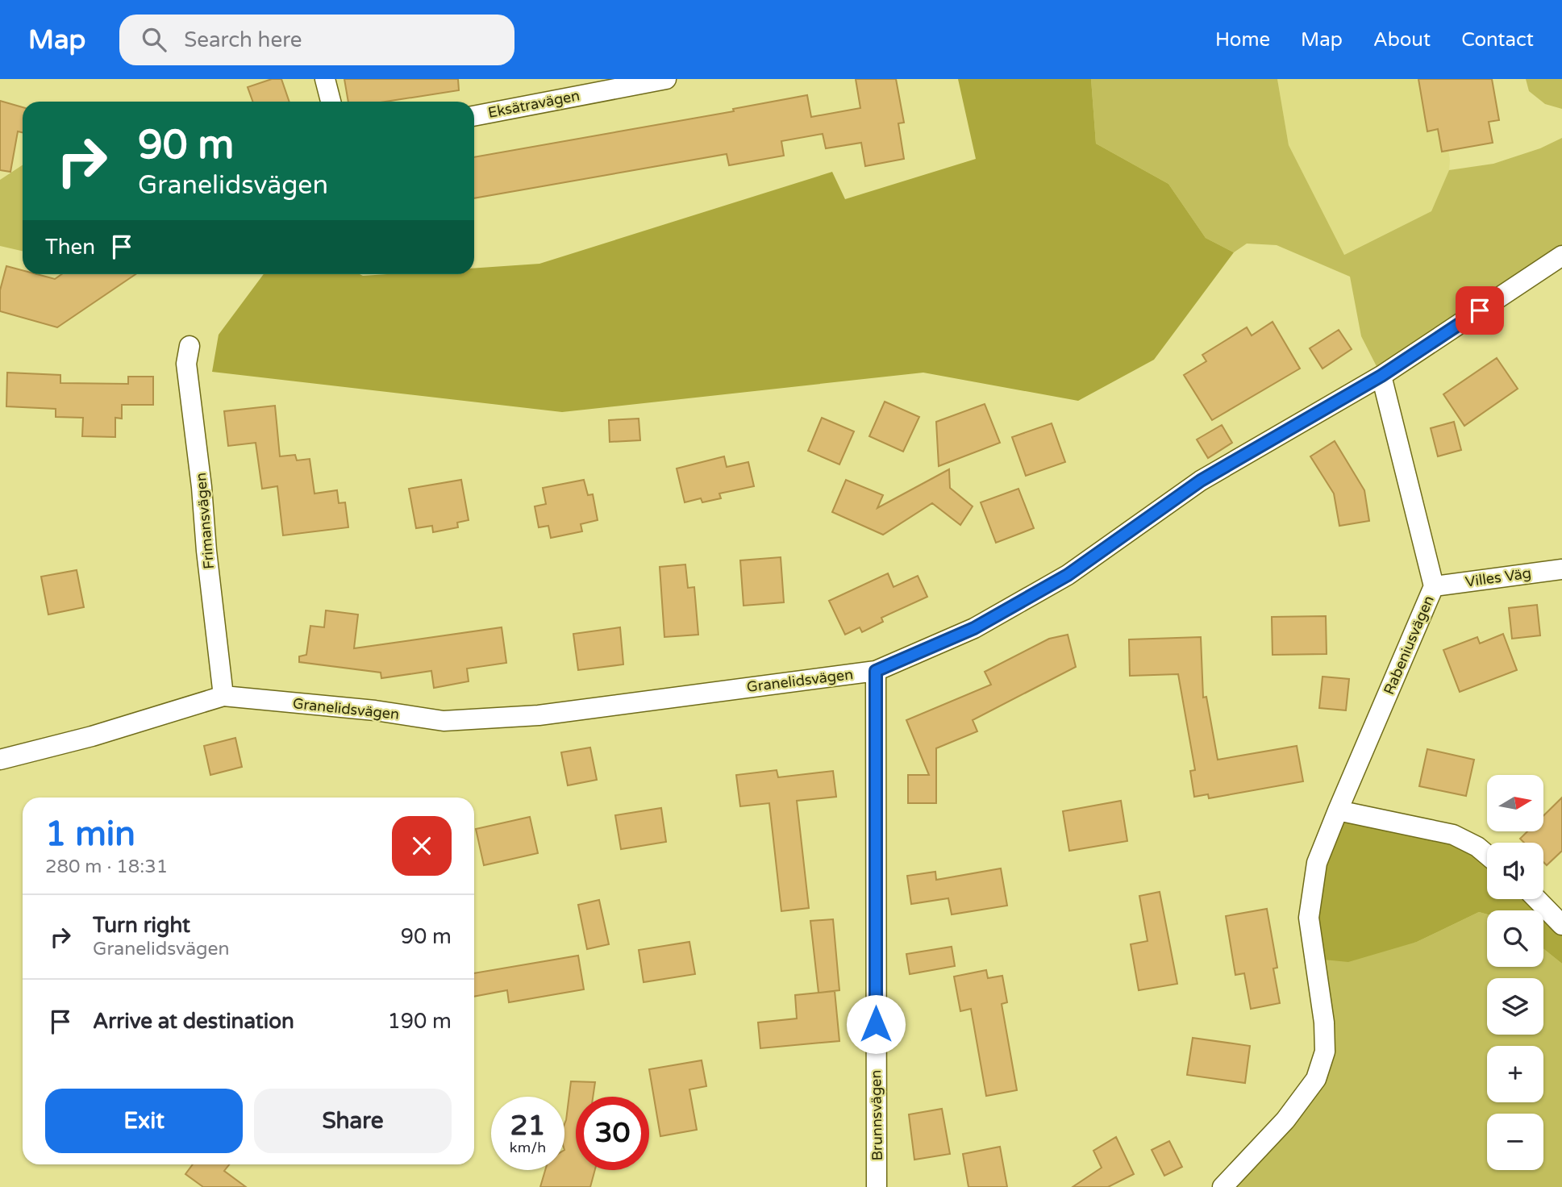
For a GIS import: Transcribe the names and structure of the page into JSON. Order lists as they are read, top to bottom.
{
  "streets": {
    "street": [
      "Eksätravägen",
      "Frimansvägen",
      "Villes Väg",
      "Rabeniusvägen",
      "Granelidsvägen",
      "Brunnsvägen"
    ]
  },
  "crossings": [
    ["Frimansvägen", "Granelidsvägen"],
    ["Villes Väg", "Rabeniusvägen"],
    ["Rabeniusvägen", "Granelidsvägen"],
    ["Granelidsvägen", "Brunnsvägen"]
  ],
  "north": "right",
  "page": {
    "header": "Map",
    "search": "Search here",
    "nav": [
      "Home",
      "Map",
      "About",
      "Contact"
    ],
    "turn": ["90 m", "Granelidsvägen"],
    "then": "Then",
    "map_buttons": ["+", "−"],
    "heading": ["1 min", "280 m · 18:31"],
    "list": [
      {
        "name": "Turn right",
        "note": "Granelidsvägen",
        "value": "90 m"
      },
      {
        "name": "Arrive at destination",
        "value": "190 m"
      }
    ],
    "buttons": ["Exit", "Share"],
    "speed": "21 km/h",
    "limit": "30"
  }
}
